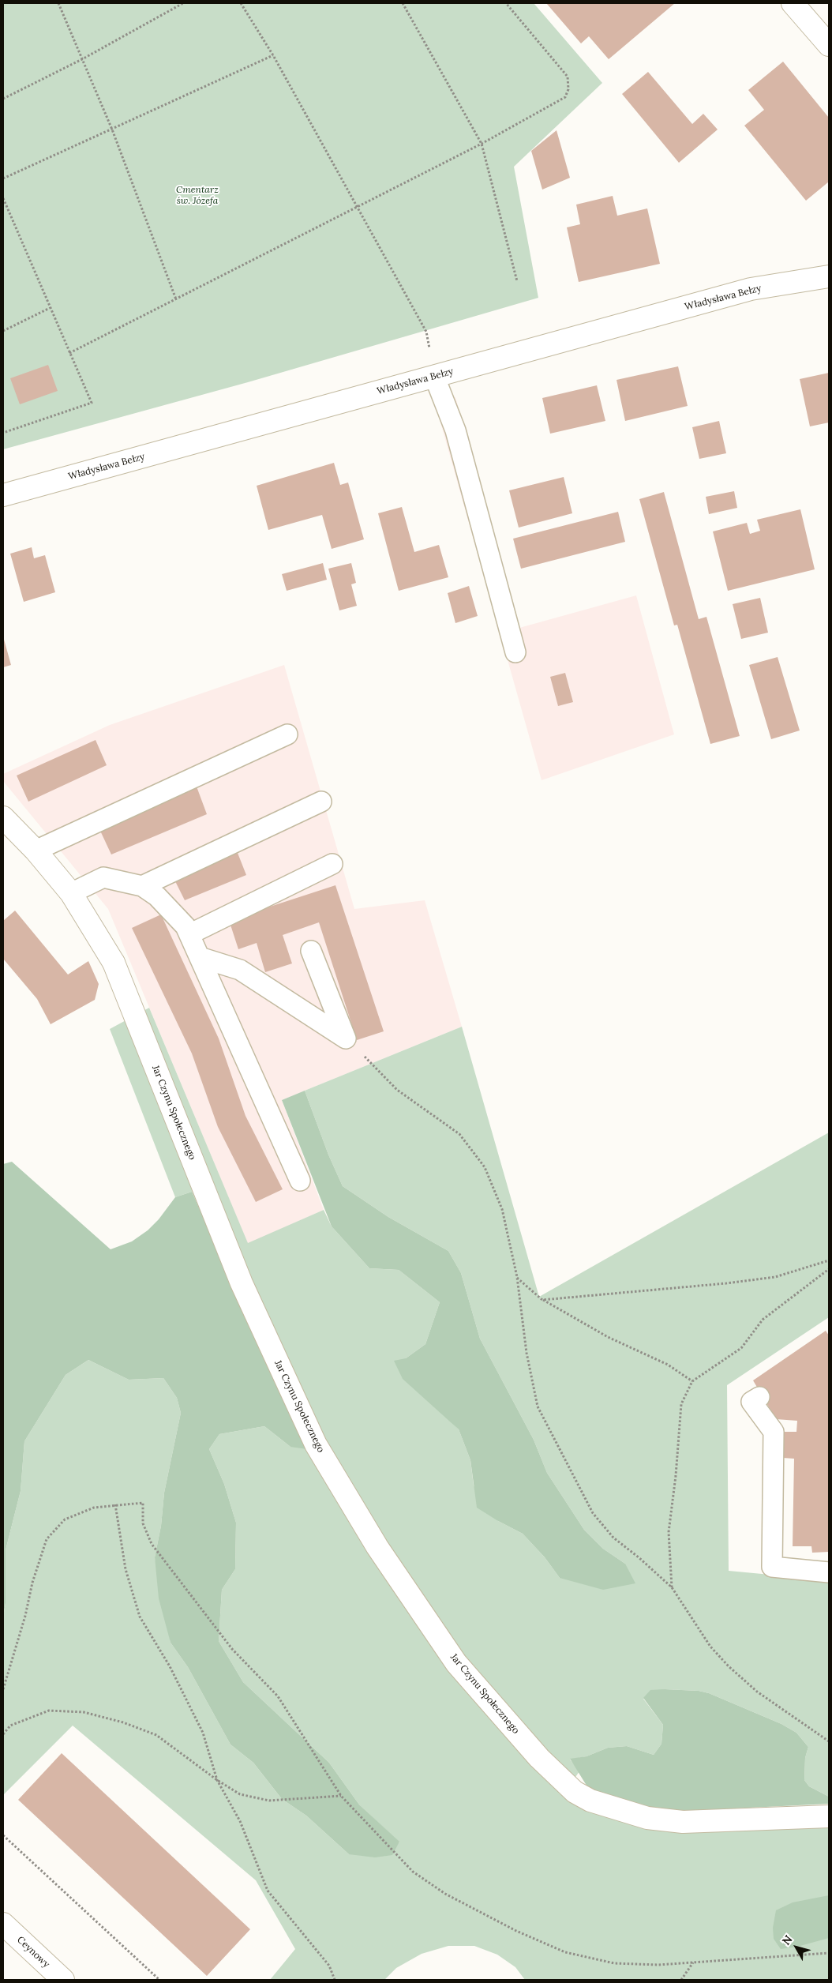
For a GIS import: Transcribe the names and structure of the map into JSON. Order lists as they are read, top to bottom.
{
  "streets": {
    "street": ["Władysława Bełzy", "Jar Czynu Społecznego", "Ceynowy"]
  },
  "parks": ["Cmentarz św. Józefa"],
  "north": "top left"
}
